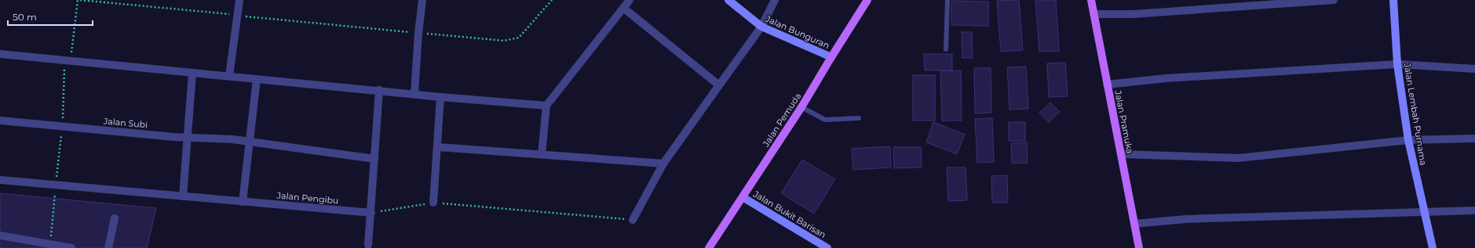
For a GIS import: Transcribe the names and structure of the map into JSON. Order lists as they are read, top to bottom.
{
  "streets": {
    "main road": ["Jalan Pemuda", "Jalan Pramuka"],
    "street": [
      "Jalan Bunguran",
      "Jalan Lembah Purnama",
      "Jalan Subi",
      "Jalan Pengibu",
      "Jalan Bukit Barisan"
    ]
  },
  "crossings": [
    ["Jalan Bunguran", "Jalan Pemuda"],
    ["Jalan Pemuda", "Jalan Bukit Barisan"]
  ],
  "scale_bar": "50 m"
}
